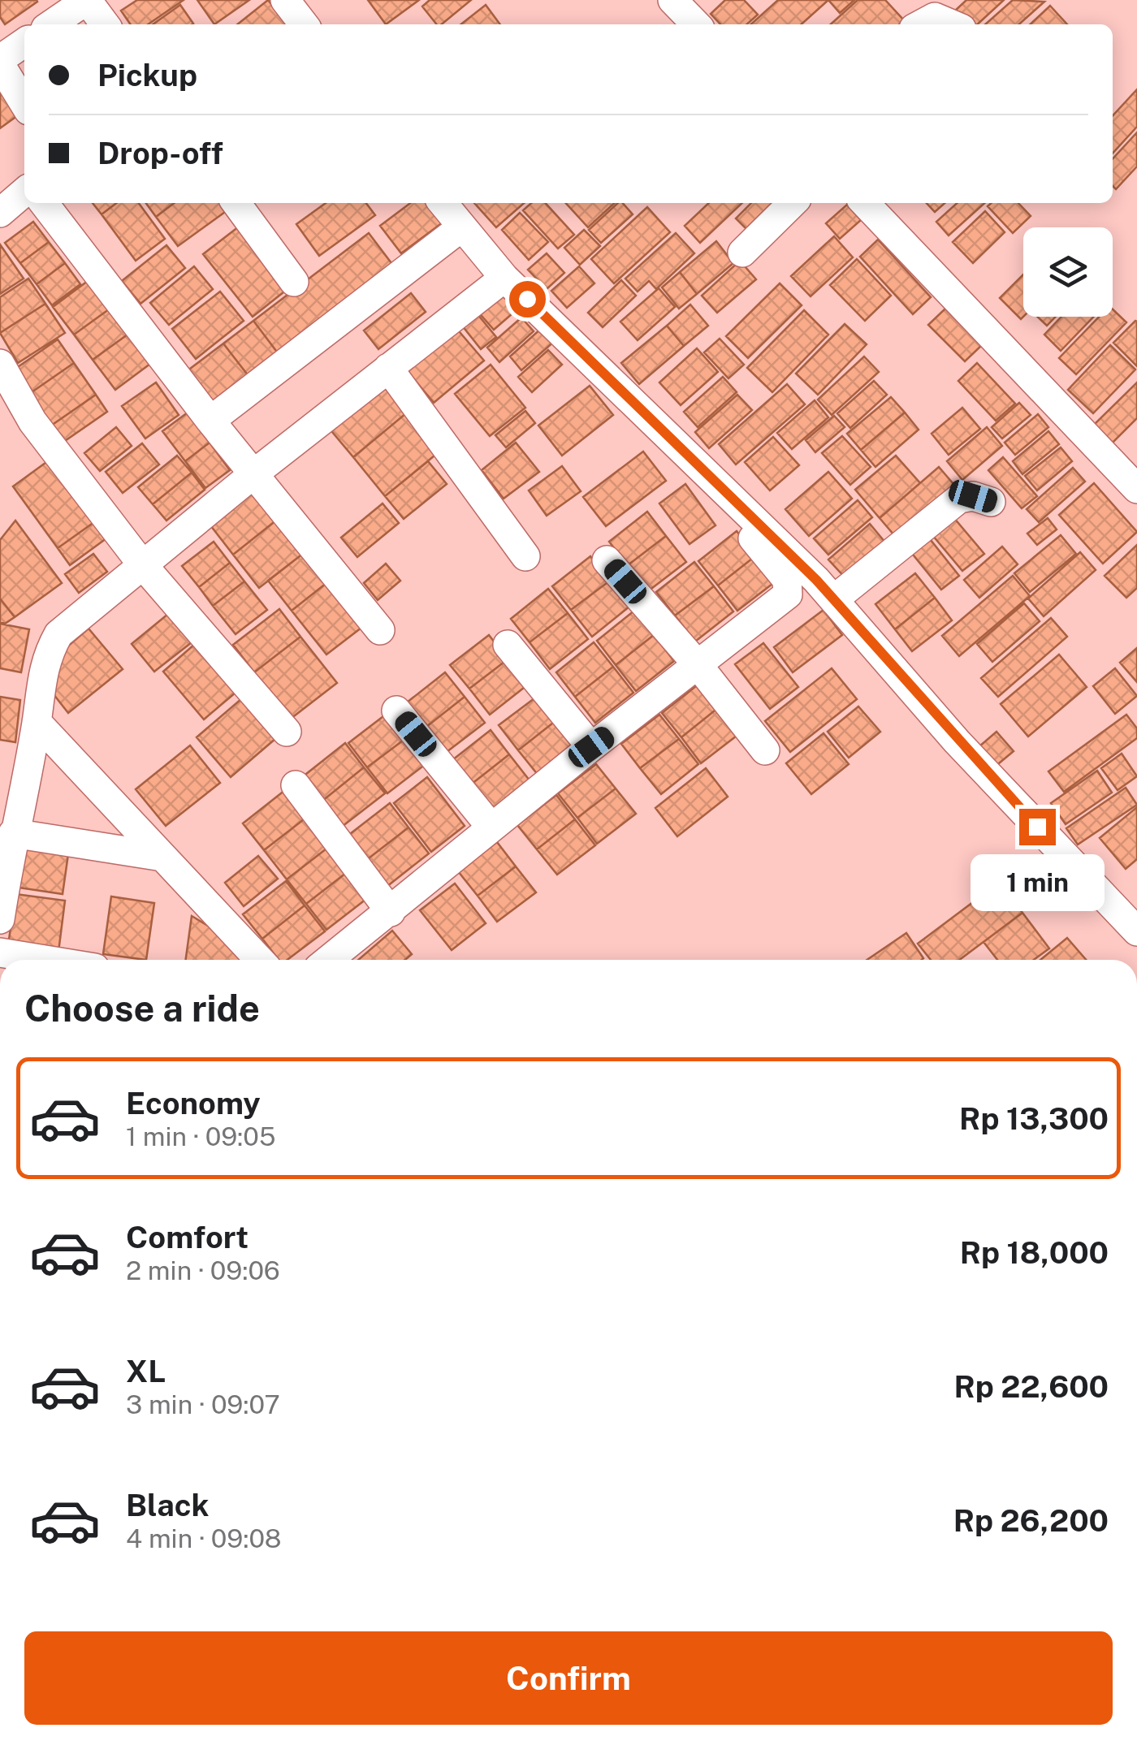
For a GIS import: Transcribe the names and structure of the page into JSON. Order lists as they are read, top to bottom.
{
  "page": {
    "banner": ["Pickup", "Drop-off"],
    "bubble": "1 min",
    "heading": "Choose a ride",
    "list": [
      {
        "name": "Economy",
        "note": "1 min · 09:05",
        "value": "Rp 13,300"
      },
      {
        "name": "Comfort",
        "note": "2 min · 09:06",
        "value": "Rp 18,000"
      },
      {
        "name": "XL",
        "note": "3 min · 09:07",
        "value": "Rp 22,600"
      },
      {
        "name": "Black",
        "note": "4 min · 09:08",
        "value": "Rp 26,200"
      }
    ],
    "buttons": "Confirm"
  }
}
